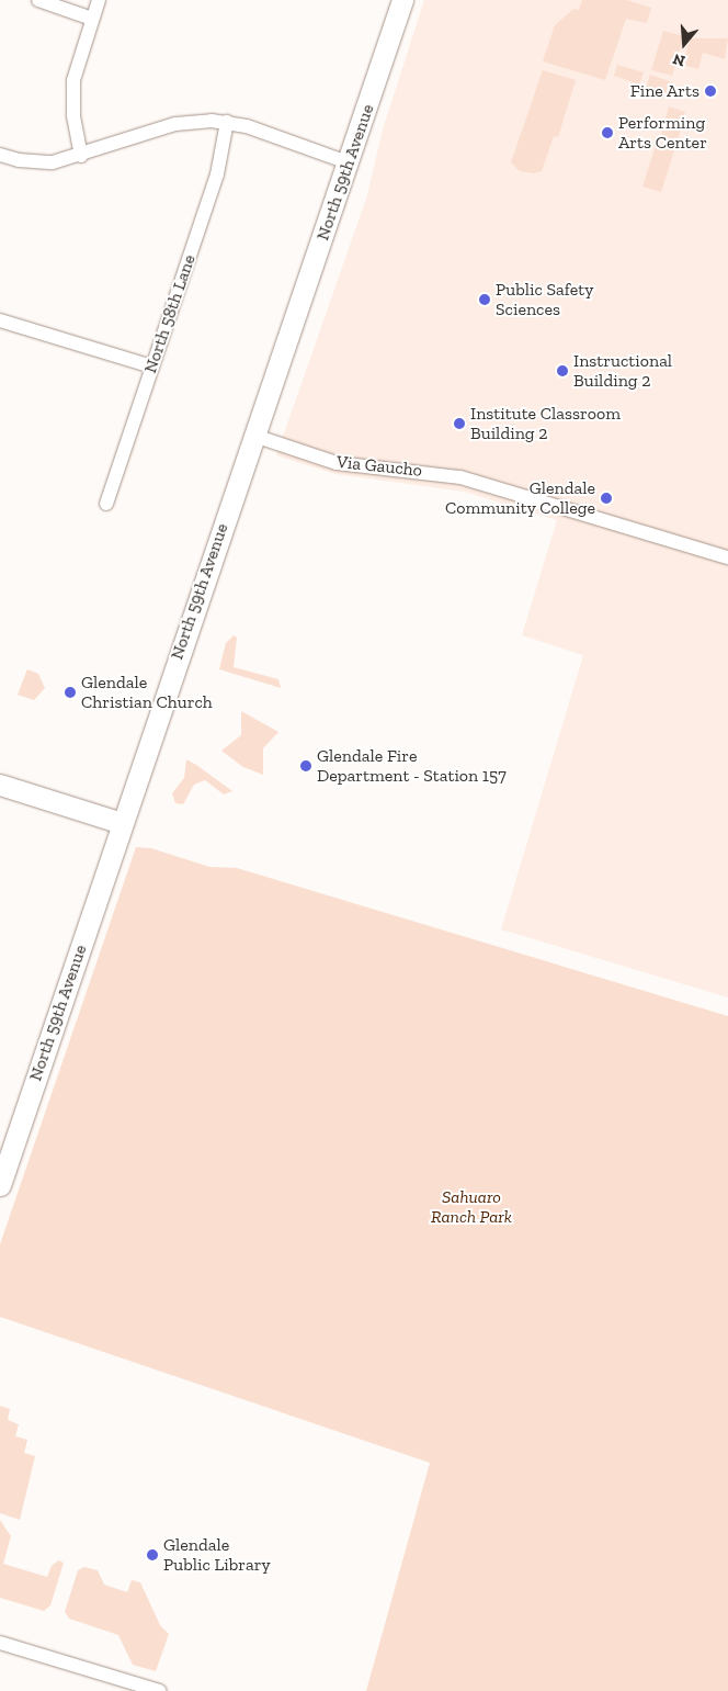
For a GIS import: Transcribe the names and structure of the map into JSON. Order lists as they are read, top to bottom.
{
  "streets": {
    "main road": ["North 59th Avenue"],
    "street": ["North 58th Lane", "Via Gaucho"]
  },
  "crossings": [
    ["North 59th Avenue", "Via Gaucho"]
  ],
  "parks": ["Sahuaro Ranch Park"],
  "places": [
    "Fine Arts",
    "Performing Arts Center",
    "Public Safety Sciences",
    "Instructional Building 2",
    "Institute Classroom Building 2",
    "Glendale Community College",
    "Glendale Christian Church",
    "Glendale Fire Department - Station 157",
    "Glendale Public Library"
  ],
  "north": "bottom"
}
